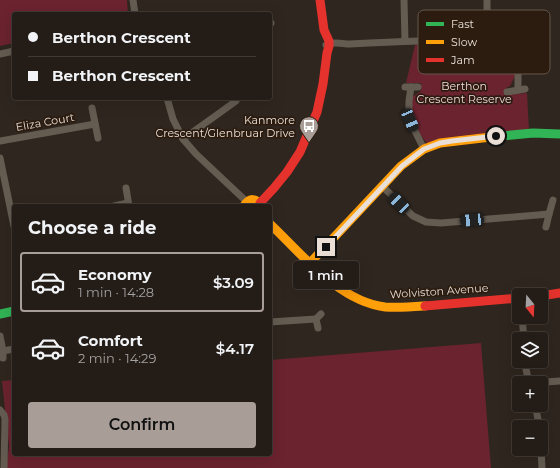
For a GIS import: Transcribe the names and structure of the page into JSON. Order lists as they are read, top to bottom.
{
  "streets": {
    "street": ["Eliza Court", "Wolviston Avenue"]
  },
  "parks": ["Berthon Crescent Reserve"],
  "places": {
    "bus stop": ["Kanmore Crescent/Glenbruar Drive"]
  },
  "legend": ["Fast", "Slow", "Jam"],
  "north": "bottom",
  "page": {
    "banner": ["Berthon Crescent", "Berthon Crescent"],
    "heading": "Choose a ride",
    "list": [
      {
        "name": "Economy",
        "note": "1 min · 14:28",
        "value": "$3.09"
      },
      {
        "name": "Comfort",
        "note": "2 min · 14:29",
        "value": "$4.17"
      }
    ],
    "bubble": "1 min",
    "map_buttons": ["+", "−"],
    "buttons": "Confirm"
  }
}
